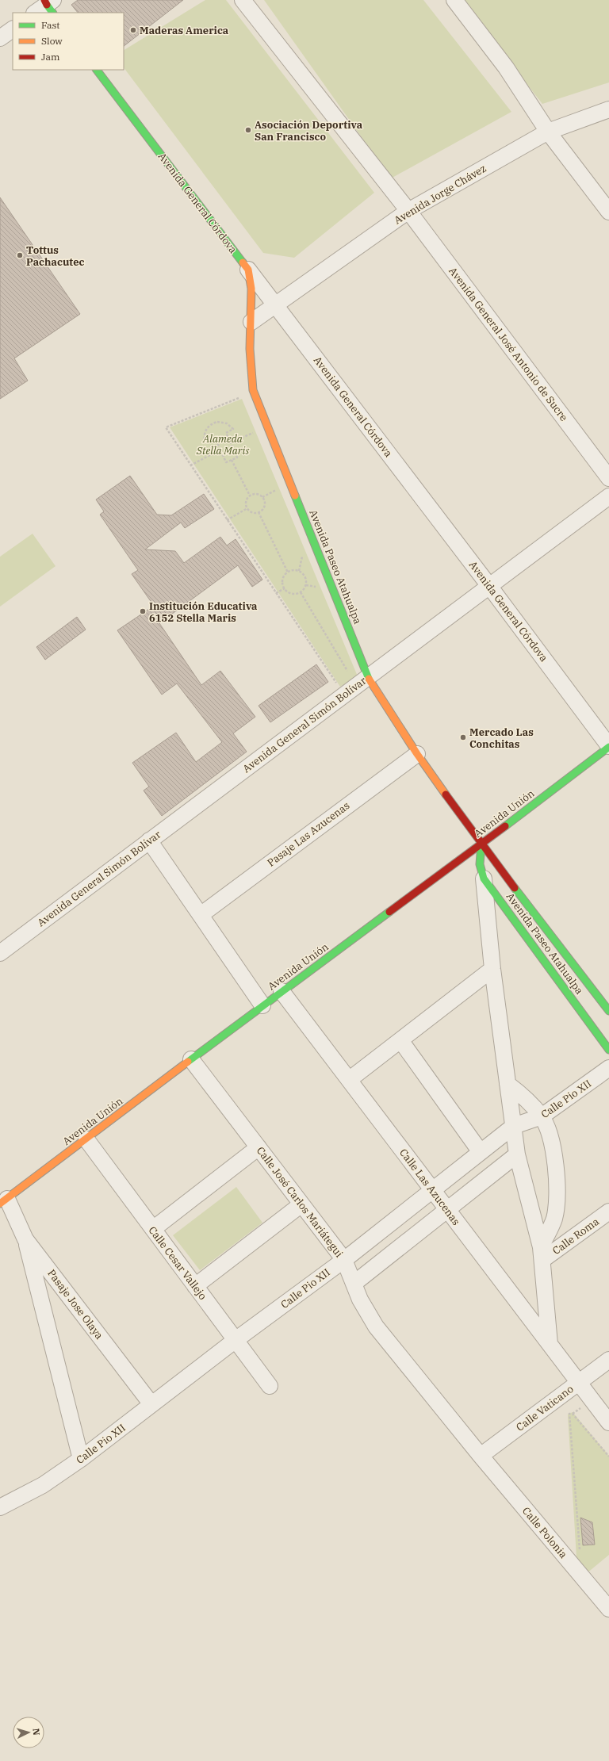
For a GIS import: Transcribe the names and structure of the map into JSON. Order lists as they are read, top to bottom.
{
  "streets": {
    "street": [
      "Avenida Jorge Chávez",
      "Avenida General Córdova",
      "Avenida General José Antonio de Sucre",
      "Avenida Paseo Atahualpa",
      "Avenida General Simón Bolívar",
      "Avenida Unión",
      "Pasaje Las Azucenas",
      "Calle Pio XII",
      "Calle Las Azucenas",
      "Calle José Carlos Mariátegui",
      "Calle Roma",
      "Calle Cesar Vallejo",
      "Pasaje Jose Olaya",
      "Calle Vaticano",
      "Calle Polonia"
    ]
  },
  "crossings": [
    ["Avenida Jorge Chávez", "Avenida General Córdova"],
    ["Avenida Jorge Chávez", "Avenida General José Antonio de Sucre"],
    ["Avenida Jorge Chávez", "Avenida Paseo Atahualpa"],
    ["Avenida General Córdova", "Avenida Paseo Atahualpa"],
    ["Avenida General Córdova", "Avenida General Simón Bolívar"],
    ["Avenida General Córdova", "Avenida Unión"],
    ["Avenida Paseo Atahualpa", "Avenida General Simón Bolívar"],
    ["Avenida Paseo Atahualpa", "Avenida Unión"],
    ["Avenida Paseo Atahualpa", "Pasaje Las Azucenas"],
    ["Avenida Unión", "Calle Las Azucenas"],
    ["Avenida Unión", "Calle José Carlos Mariátegui"],
    ["Avenida Unión", "Calle Cesar Vallejo"],
    ["Avenida Unión", "Pasaje Jose Olaya"],
    ["Calle Pio XII", "Calle Las Azucenas"],
    ["Calle Pio XII", "Calle José Carlos Mariátegui"],
    ["Calle Pio XII", "Calle Cesar Vallejo"],
    ["Calle Pio XII", "Pasaje Jose Olaya"],
    ["Calle Las Azucenas", "Calle Vaticano"],
    ["Calle José Carlos Mariátegui", "Calle Vaticano"],
    ["Calle José Carlos Mariátegui", "Calle Polonia"],
    ["Calle Vaticano", "Calle Polonia"]
  ],
  "parks": ["Alameda Stella Maris"],
  "places": [
    "Maderas America",
    "Asociación Deportiva San Francisco",
    "Tottus Pachacutec",
    "Institución Educativa 6152 Stella Maris",
    "Mercado Las Conchitas"
  ],
  "legend": ["Fast", "Slow", "Jam"],
  "north": "right"
}
